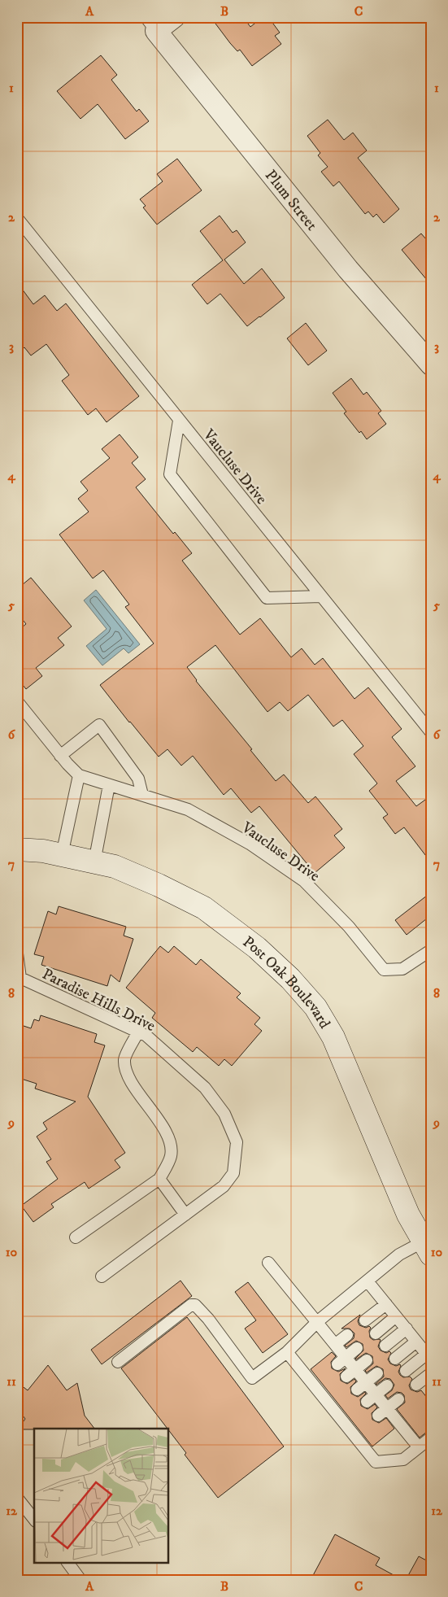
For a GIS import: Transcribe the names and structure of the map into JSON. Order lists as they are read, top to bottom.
{
  "streets": {
    "street": ["Plum Street", "Post Oak Boulevard"],
    "lane": ["Vaucluse Drive", "Paradise Hills Drive"]
  },
  "grid": {
    "columns": ["A", "B", "C"],
    "rows": [
      "1",
      "2",
      "3",
      "4",
      "5",
      "6",
      "7",
      "8",
      "9",
      "10",
      "11",
      "12"
    ]
  }
}
